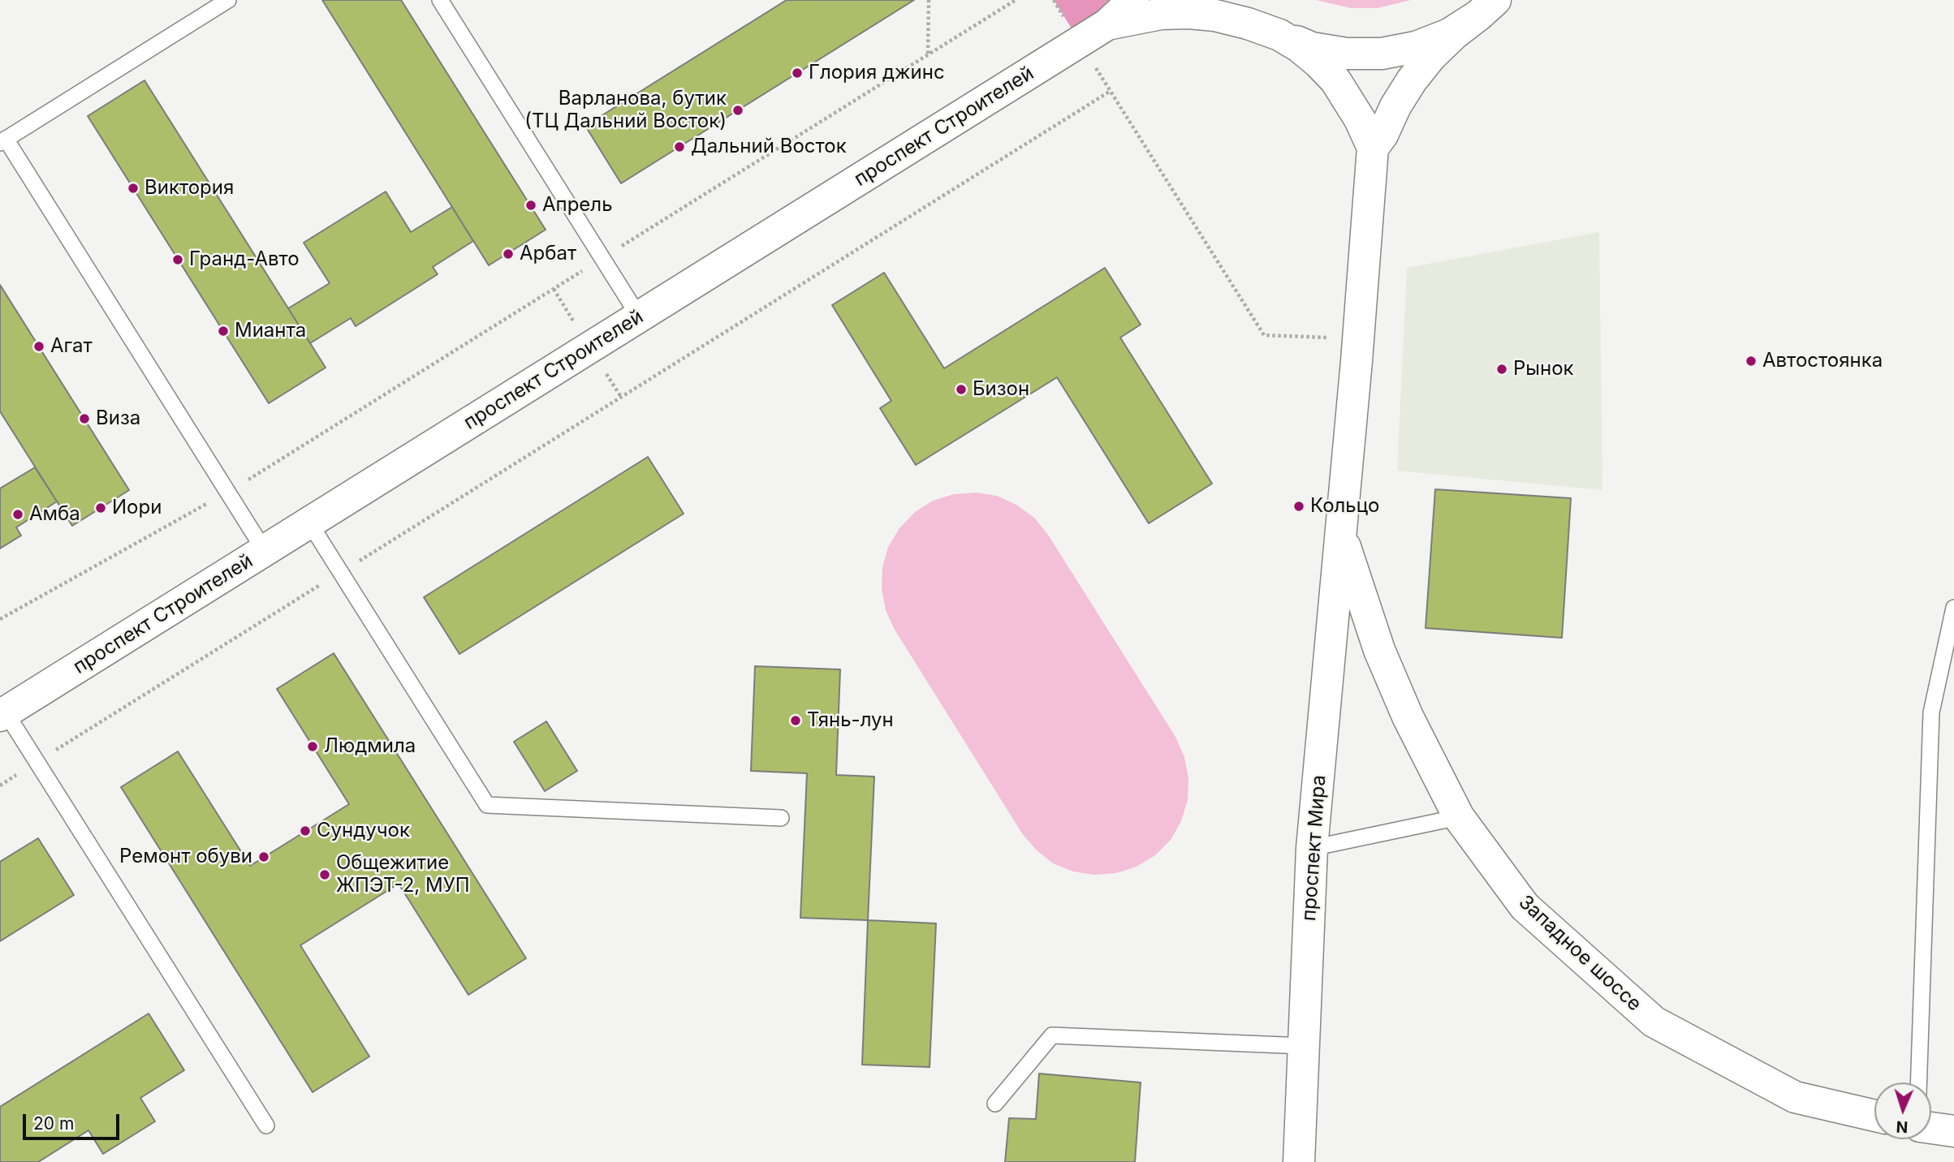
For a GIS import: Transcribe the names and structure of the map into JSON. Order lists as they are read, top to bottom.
{
  "streets": {
    "street": ["проспект Строителей", "проспект Мира", "Западное шоссе"]
  },
  "crossings": [
    ["проспект Мира", "Западное шоссе"]
  ],
  "places": [
    "Глория джинс",
    "Варланова, бутик (ТЦ Дальний Восток)",
    "Дальний Восток",
    "Виктория",
    "Апрель",
    "Арбат",
    "Гранд-Авто",
    "Мианта",
    "Агат",
    "Автостоянка",
    "Рынок",
    "Бизон",
    "Виза",
    "Кольцо",
    "Иори",
    "Амба",
    "Тянь-лун",
    "Людмила",
    "Сундучок",
    "Ремонт обуви",
    "Общежитие ЖПЭТ-2, МУП"
  ],
  "scale_bar": "20 m",
  "north": "bottom"
}
